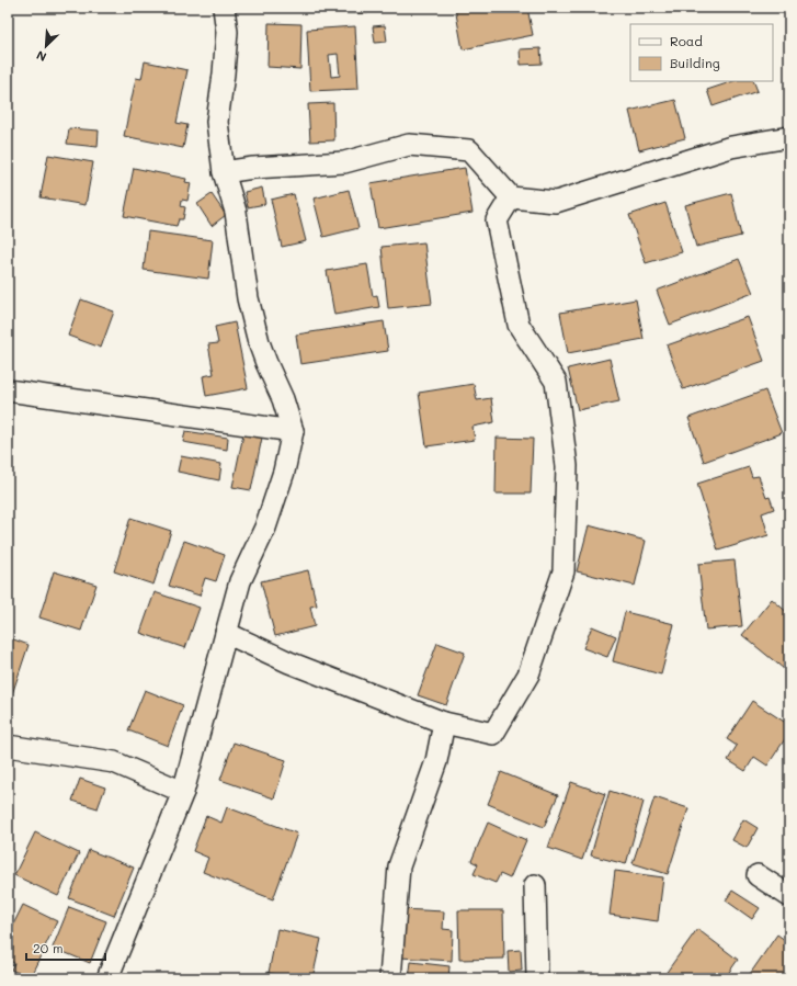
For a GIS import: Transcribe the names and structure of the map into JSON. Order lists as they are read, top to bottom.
{
  "legend": ["Road", "Building"],
  "scale_bar": "20 m",
  "north": "bottom left"
}
